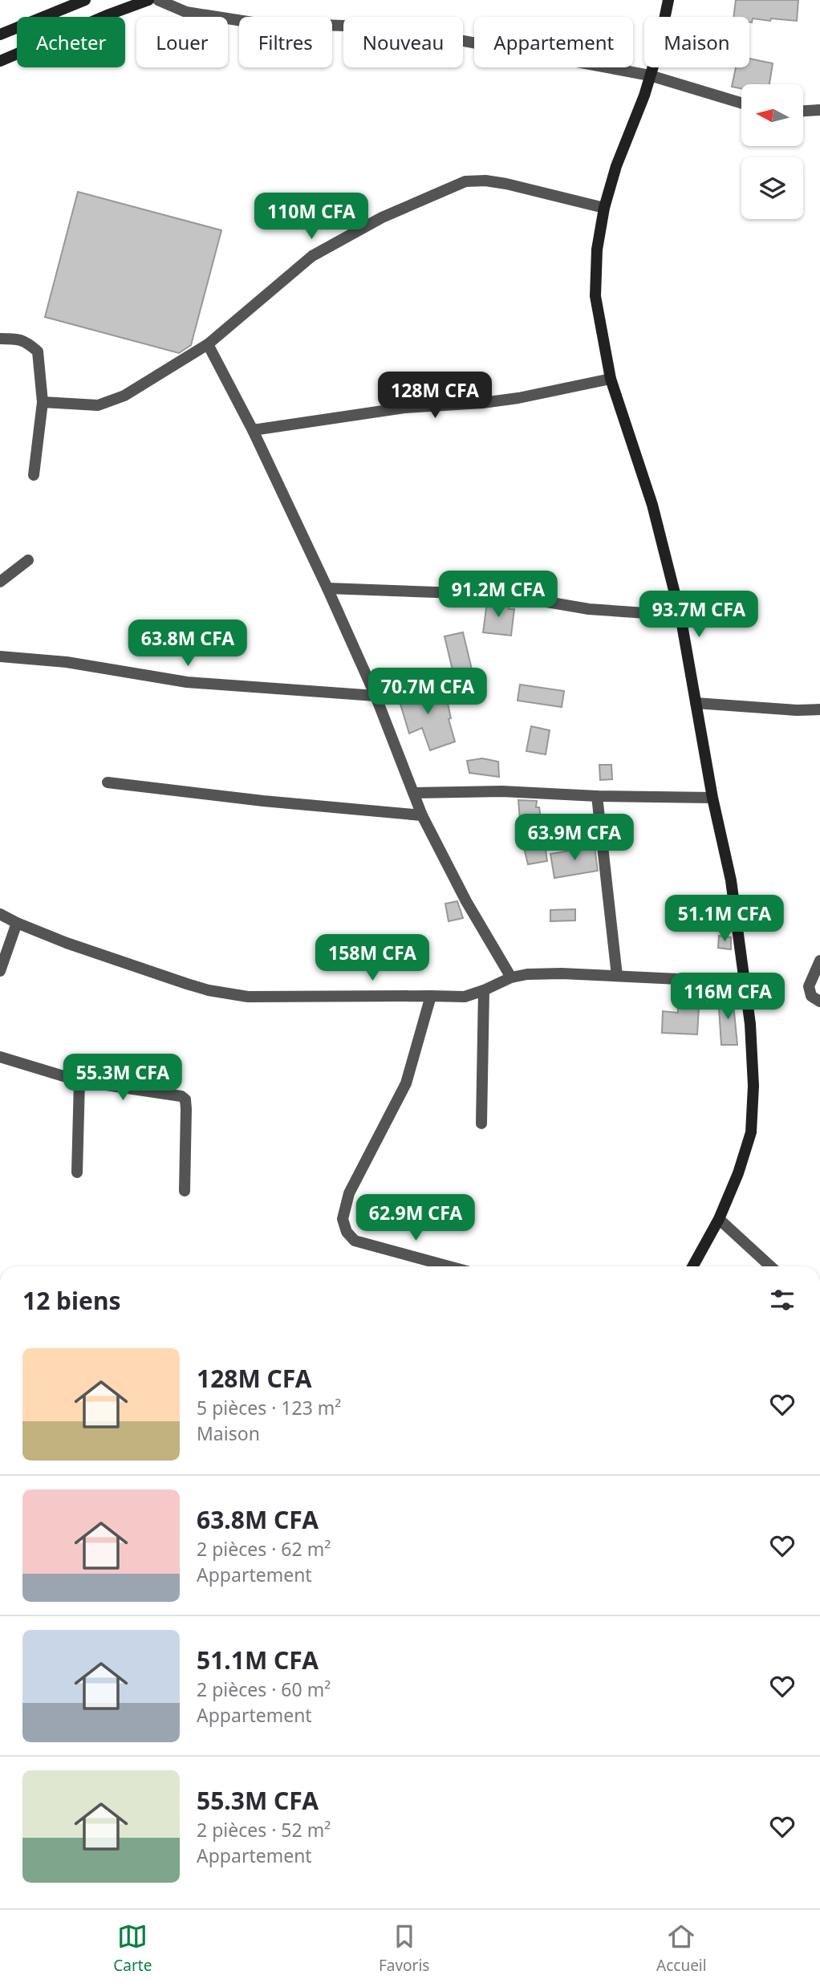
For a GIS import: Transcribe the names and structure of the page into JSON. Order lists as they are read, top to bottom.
{
  "north": "left",
  "page": {
    "chip": [
      "Acheter",
      "Louer",
      "Filtres",
      "Nouveau",
      "Appartement",
      "Maison"
    ],
    "price": [
      "110M CFA",
      "128M CFA",
      "91.2M CFA",
      "93.7M CFA",
      "63.8M CFA",
      "70.7M CFA",
      "63.9M CFA",
      "51.1M CFA",
      "158M CFA",
      "116M CFA",
      "55.3M CFA",
      "62.9M CFA"
    ],
    "heading": "12 biens",
    "list": [
      {
        "name": "128M CFA",
        "note": "5 pièces · 123 m² · Maison"
      },
      {
        "name": "63.8M CFA",
        "note": "2 pièces · 62 m² · Appartement"
      },
      {
        "name": "51.1M CFA",
        "note": "2 pièces · 60 m² · Appartement"
      },
      {
        "name": "55.3M CFA",
        "note": "2 pièces · 52 m² · Appartement"
      }
    ],
    "tabs": ["Carte", "Favoris", "Accueil"]
  }
}
